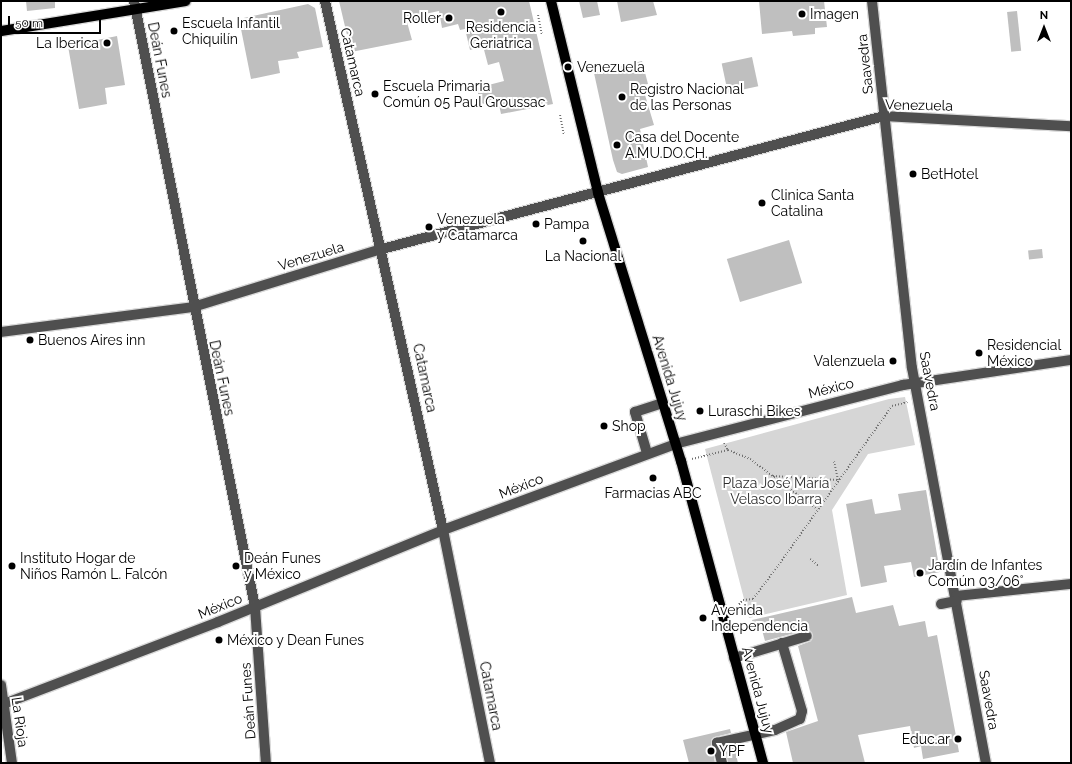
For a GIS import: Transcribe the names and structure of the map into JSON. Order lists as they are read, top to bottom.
{
  "streets": {
    "main road": ["Avenida Jujuy"],
    "street": [
      "Deán Funes",
      "Catamarca",
      "Saavedra",
      "Venezuela",
      "México",
      "La Rioja"
    ]
  },
  "crossings": [
    ["Deán Funes", "Venezuela"],
    ["Deán Funes", "México"],
    ["Catamarca", "Venezuela"],
    ["Catamarca", "México"],
    ["Saavedra", "Venezuela"],
    ["Saavedra", "México"],
    ["Venezuela", "Avenida Jujuy"],
    ["Avenida Jujuy", "México"],
    ["México", "La Rioja"]
  ],
  "parks": ["Plaza José María Velasco Ibarra"],
  "places": [
    "Residencia Geriatrica",
    "Imagen",
    "Roller",
    "Escuela Infantil Chiquilín",
    "La Iberica",
    "Venezuela",
    "Escuela Primaria Común 05 Paul Groussac",
    "Registro Nacional de las Personas",
    "Casa del Docente A.MU.DO.CH.",
    "BetHotel",
    "Clinica Santa Catalina",
    "Pampa",
    "Venezuela y Catamarca",
    "La Nacional",
    "Buenos Aires inn",
    "Residencial México",
    "Valenzuela",
    "Luraschi Bikes",
    "Shop",
    "Farmacias ABC",
    "Instituto Hogar de Niños Ramón L. Falcón",
    "Deán Funes y México",
    "Jardín de Infantes Común 03/06°",
    "Avenida Independencia",
    "México y Dean Funes",
    "Educ.ar",
    "YPF"
  ],
  "scale_bar": "50 m",
  "north": "top"
}
